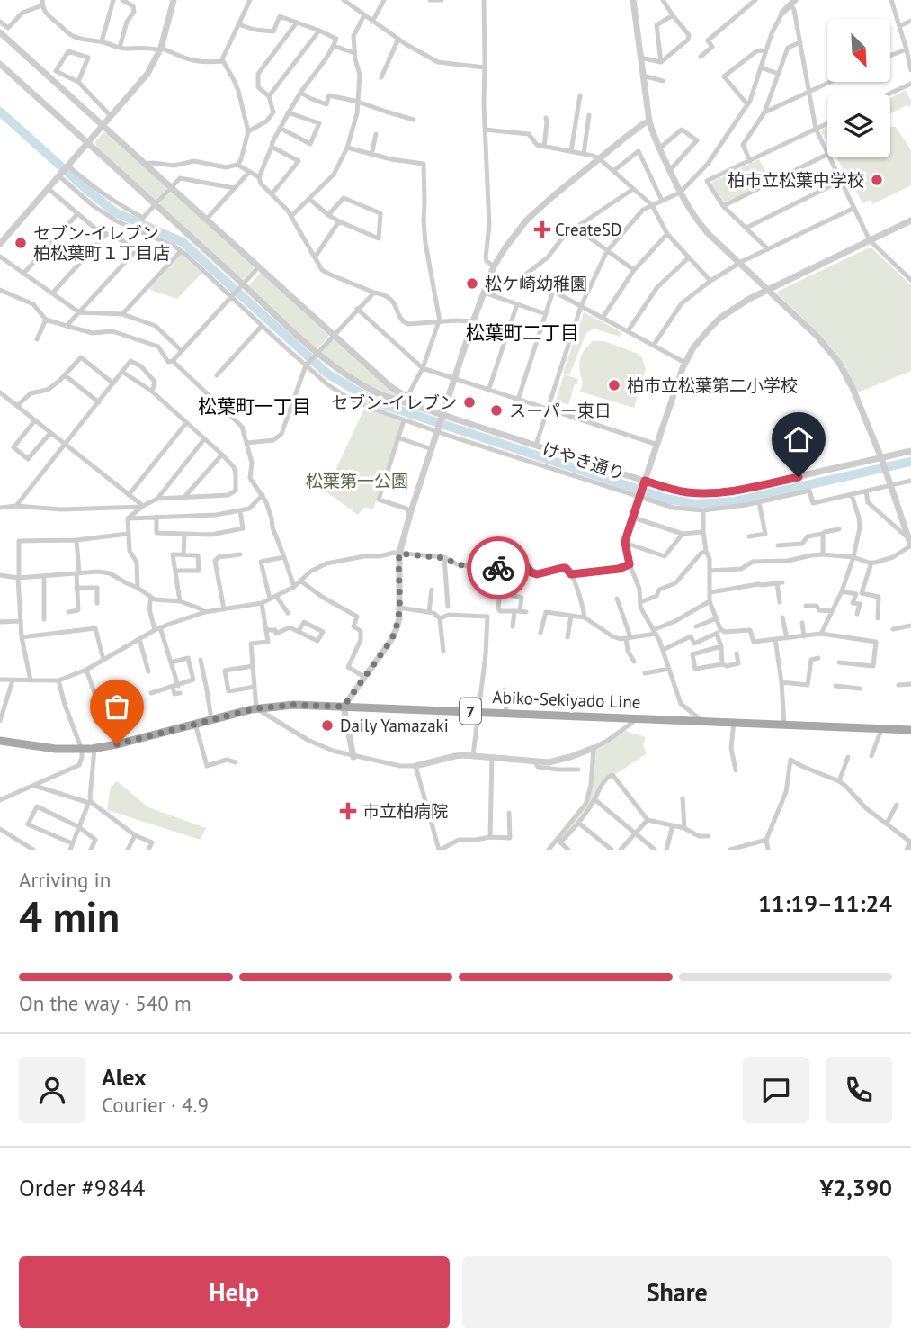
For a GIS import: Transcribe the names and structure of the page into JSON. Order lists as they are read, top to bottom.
{
  "streets": {
    "main road": ["Abiko-Sekiyado Line", "7"],
    "street": ["けやき通り"]
  },
  "districts": ["松葉町二丁目", "松葉町一丁目"],
  "parks": ["松葉第一公園"],
  "places": {
    "other": [
      "柏市立松葉中学校",
      "セブン-イレブン 柏松葉町１丁目店",
      "松ケ崎幼稚園",
      "柏市立松葉第二小学校",
      "セブン-イレブン",
      "スーパー東日",
      "Daily Yamazaki"
    ],
    "health": ["CreateSD", "市立柏病院"]
  },
  "north": "bottom right",
  "page": {
    "heading": ["4 min", "Arriving in", "11:19–11:24"],
    "panel": [
      "Alex",
      "Courier · 4.9",
      "Order #9844",
      "¥2,390"
    ],
    "bar": "On the way · 540 m",
    "buttons": ["Help", "Share"]
  }
}
